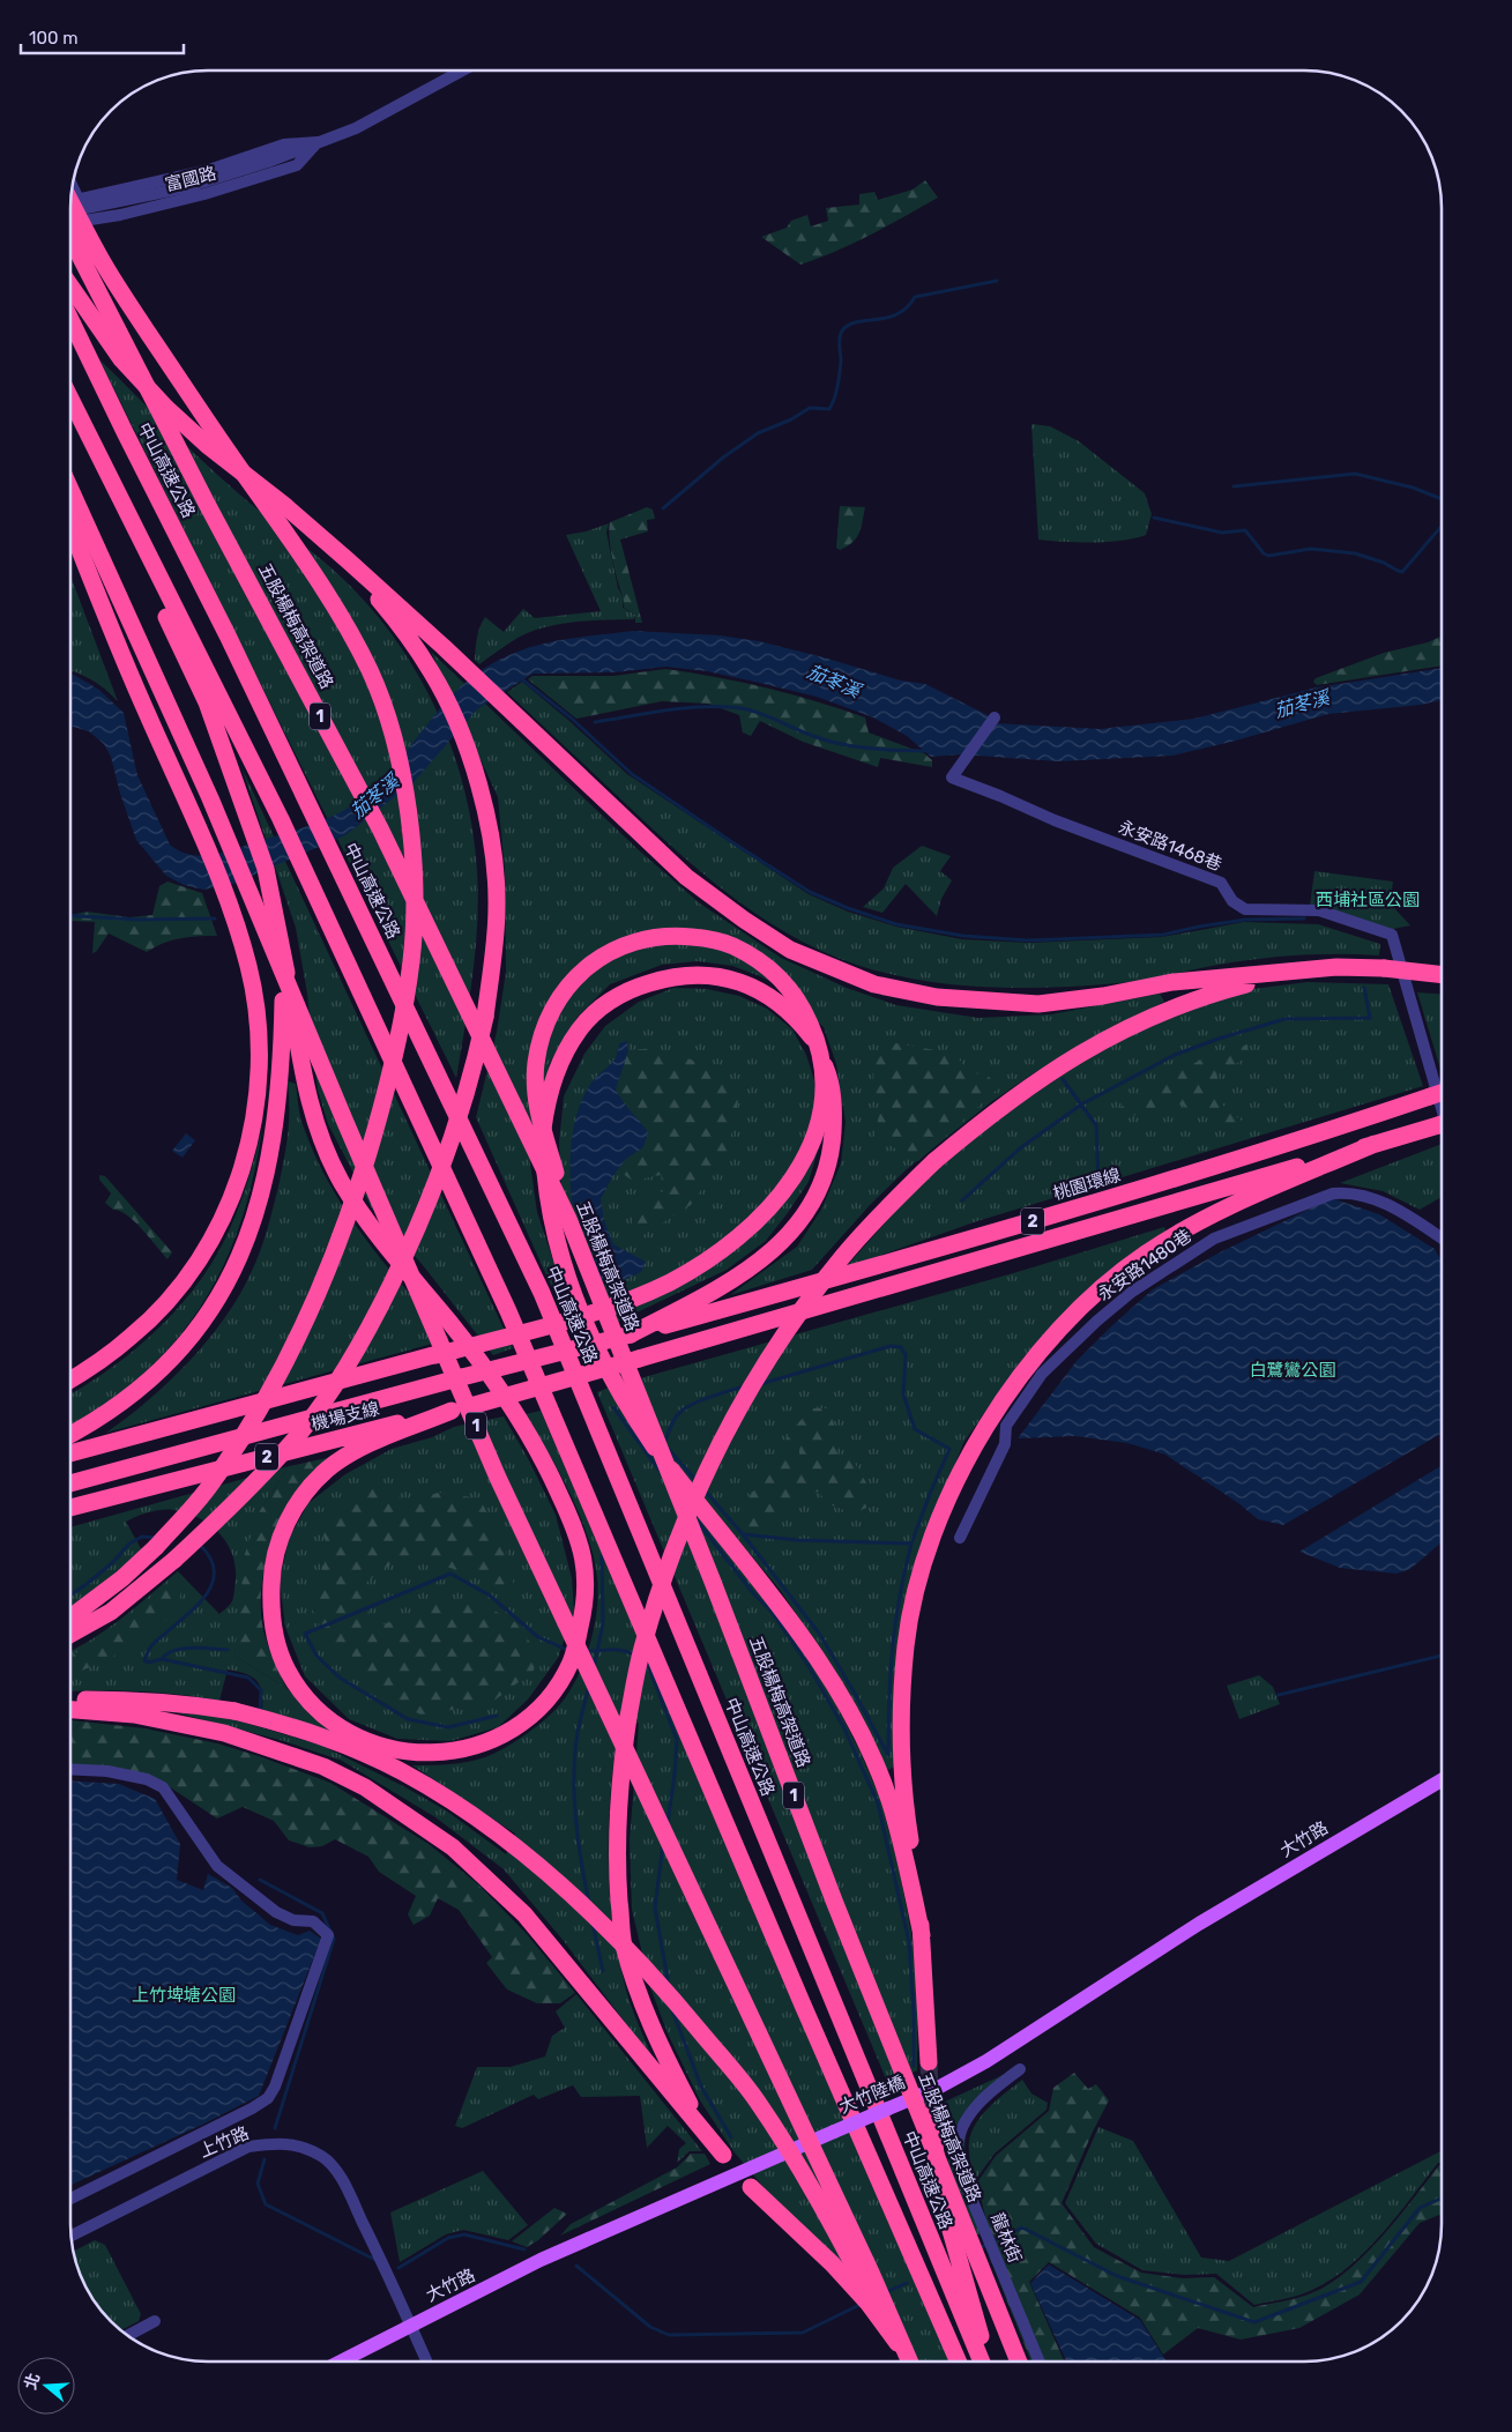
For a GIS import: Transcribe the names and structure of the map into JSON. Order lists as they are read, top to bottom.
{
  "streets": {
    "highway": [
      "中山高速公路",
      "五股楊梅高架道路",
      "1",
      "桃園環線",
      "2",
      "機場支線"
    ],
    "main road": ["大竹路", "大竹陸橋"],
    "street": [
      "富國路",
      "永安路1468巷",
      "永安路1480巷",
      "上竹路",
      "龍林街"
    ]
  },
  "crossings": [
    ["桃園環線", "機場支線"],
    ["2", "機場支線"],
    ["大竹路", "大竹陸橋"],
    ["大竹路", "上竹路"]
  ],
  "water": ["茄苳溪"],
  "parks": ["西埔社區公園", "白鷺鸞公園", "上竹埤塘公園"],
  "scale_bar": "100 m",
  "north": "left"
}
